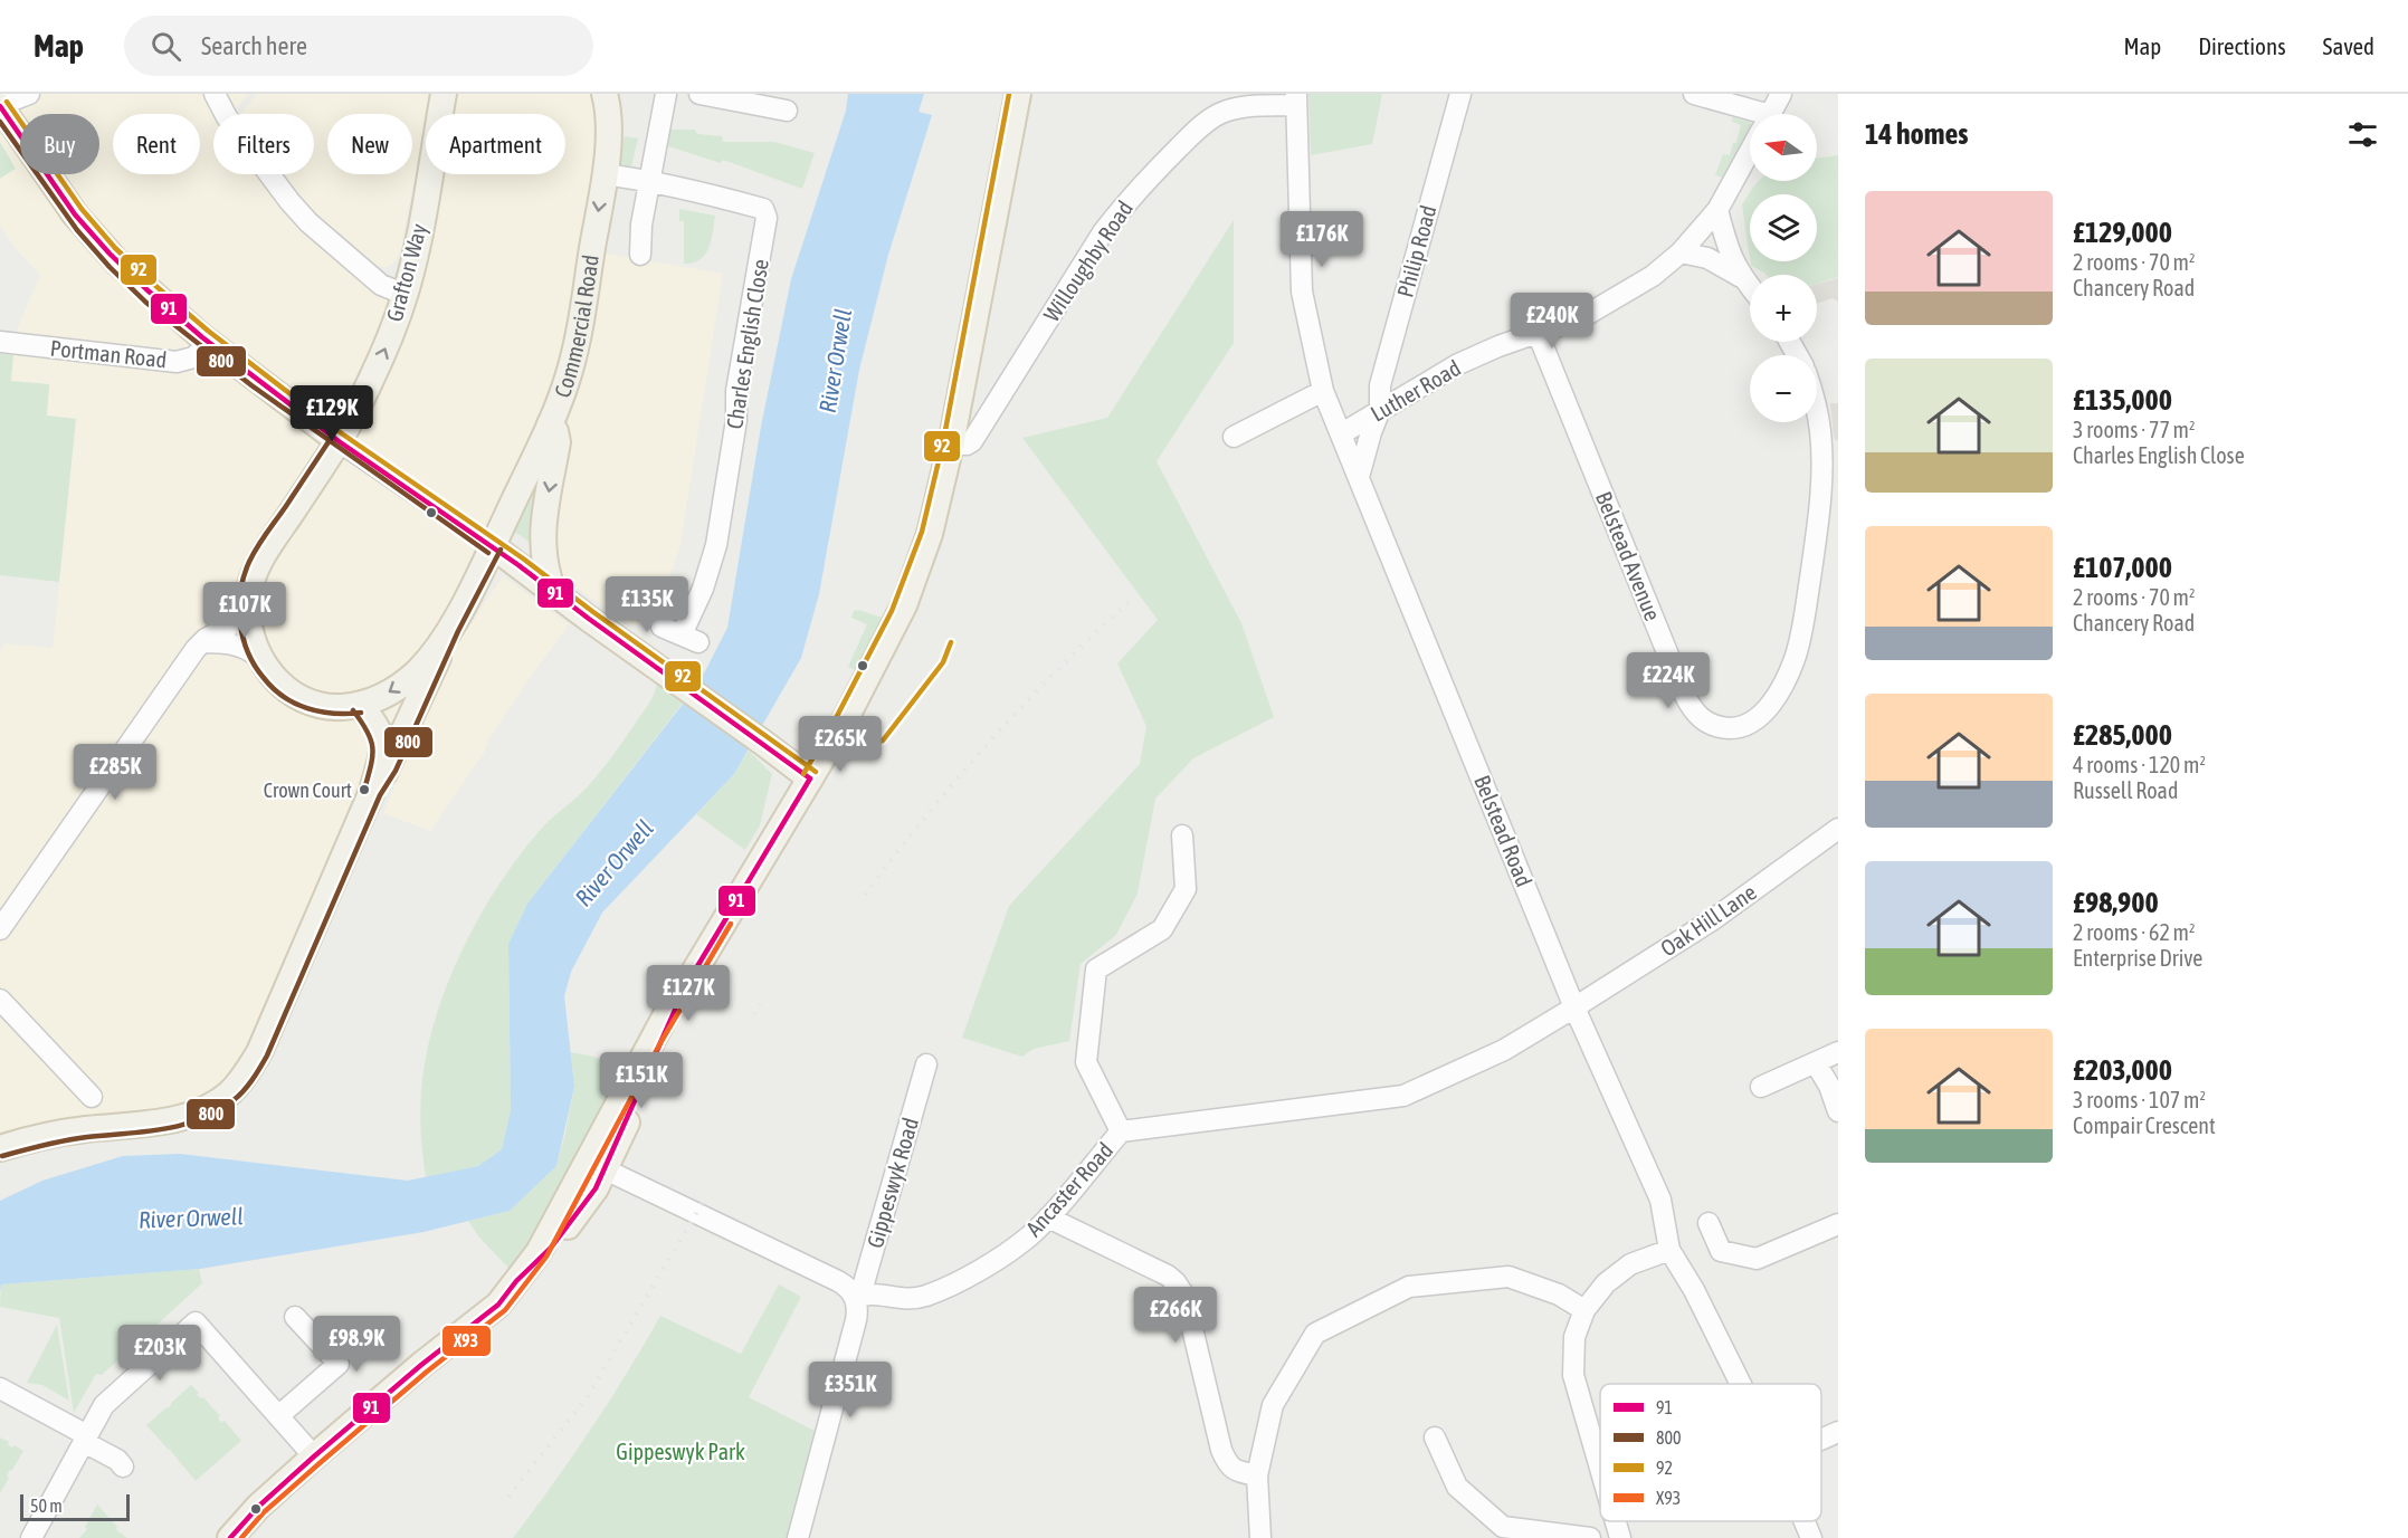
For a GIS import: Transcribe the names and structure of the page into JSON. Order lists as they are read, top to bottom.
{
  "streets": {
    "main road": ["Grafton Way", "Commercial Road"],
    "street": [
      "Philip Road",
      "Willoughby Road",
      "Charles English Close",
      "Portman Road",
      "Luther Road",
      "Belstead Avenue",
      "Belstead Road",
      "Oak Hill Lane",
      "Gippeswyk Road",
      "Ancaster Road"
    ]
  },
  "crossings": [
    ["Philip Road", "Luther Road"],
    ["Philip Road", "Belstead Road"],
    ["Willoughby Road", "Belstead Road"],
    ["Commercial Road", "Charles English Close"],
    ["Luther Road", "Belstead Avenue"],
    ["Luther Road", "Belstead Road"],
    ["Belstead Road", "Oak Hill Lane"],
    ["Belstead Road", "Ancaster Road"],
    ["Oak Hill Lane", "Ancaster Road"],
    ["Gippeswyk Road", "Ancaster Road"]
  ],
  "one_way": ["Commercial Road"],
  "water": ["River Orwell"],
  "parks": ["Gippeswyk Park"],
  "places": ["Crown Court"],
  "lines": [
    "transit line 92",
    "transit line 91",
    "transit line 800",
    "transit line X93"
  ],
  "legend": [
    "91",
    "800",
    "92",
    "X93"
  ],
  "scale_bar": "50 m",
  "north": "left",
  "page": {
    "header": "Map",
    "search": "Search here",
    "nav": ["Map", "Directions", "Saved"],
    "heading": "14 homes",
    "map_buttons": ["+", "−"],
    "chip": [
      "Buy",
      "Rent",
      "Filters",
      "New",
      "Apartment"
    ],
    "list": [
      {
        "name": "£129,000",
        "note": "2 rooms · 70 m² · Chancery Road"
      },
      {
        "name": "£135,000",
        "note": "3 rooms · 77 m² · Charles English Close"
      },
      {
        "name": "£107,000",
        "note": "2 rooms · 70 m² · Chancery Road"
      },
      {
        "name": "£285,000",
        "note": "4 rooms · 120 m² · Russell Road"
      },
      {
        "name": "£98,900",
        "note": "2 rooms · 62 m² · Enterprise Drive"
      },
      {
        "name": "£203,000",
        "note": "3 rooms · 107 m² · Compair Crescent"
      }
    ],
    "price": [
      "£176K",
      "£240K",
      "£129K",
      "£135K",
      "£107K",
      "£224K",
      "£265K",
      "£285K",
      "£127K",
      "£151K",
      "£266K",
      "£98.9K",
      "£203K",
      "£351K"
    ],
    "scale": "50 m"
  }
}
